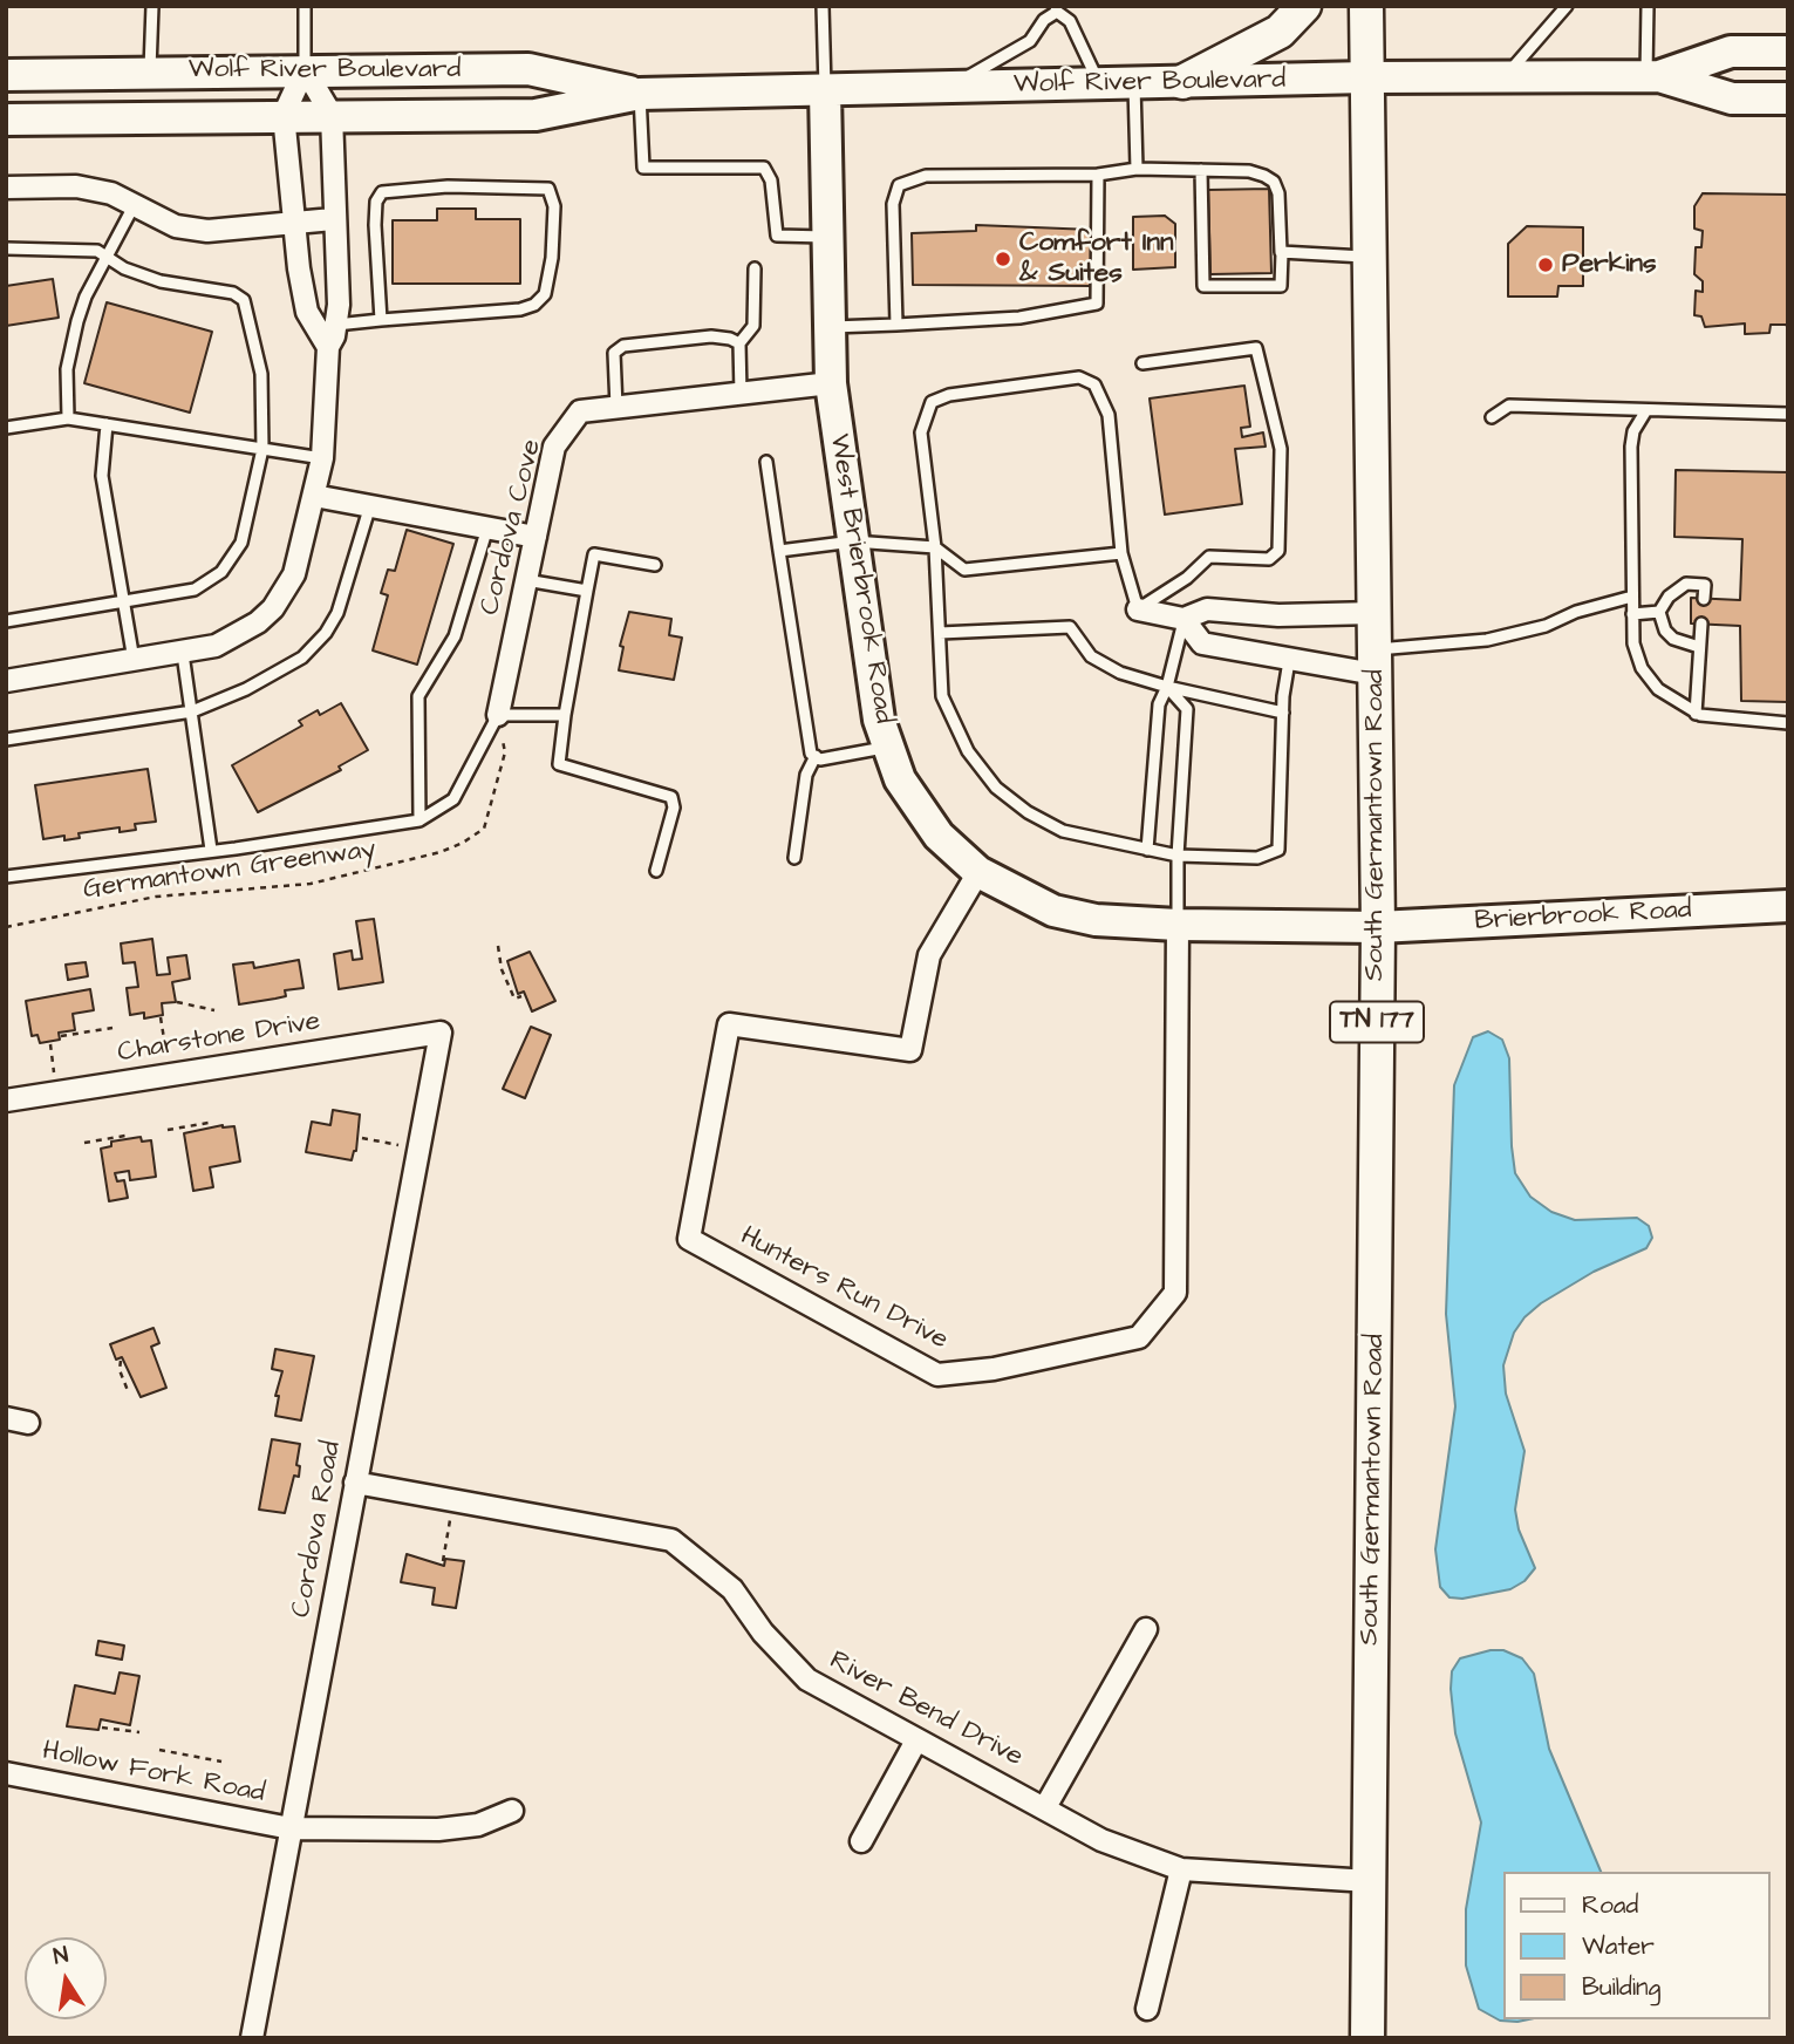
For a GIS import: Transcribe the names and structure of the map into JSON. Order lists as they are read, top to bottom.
{
  "streets": {
    "main road": [
      "Wolf River Boulevard",
      "West Brierbrook Road",
      "South Germantown Road",
      "Brierbrook Road",
      "TN 177"
    ],
    "street": [
      "Cordova Cove",
      "Charstone Drive",
      "Hunters Run Drive",
      "Cordova Road",
      "River Bend Drive",
      "Hollow Fork Road"
    ],
    "path": ["Germantown Greenway"]
  },
  "crossings": [
    ["Wolf River Boulevard", "West Brierbrook Road"],
    ["Wolf River Boulevard", "South Germantown Road"],
    ["Cordova Cove", "West Brierbrook Road"],
    ["Cordova Cove", "Germantown Greenway"],
    ["West Brierbrook Road", "South Germantown Road"],
    ["West Brierbrook Road", "Brierbrook Road"],
    ["West Brierbrook Road", "Hunters Run Drive"],
    ["South Germantown Road", "Brierbrook Road"],
    ["South Germantown Road", "River Bend Drive"],
    ["Charstone Drive", "Cordova Road"],
    ["Cordova Road", "River Bend Drive"],
    ["Cordova Road", "Hollow Fork Road"]
  ],
  "places": ["Comfort Inn & Suites", "Perkins"],
  "legend": ["Road", "Water", "Building"],
  "north": "top"
}
